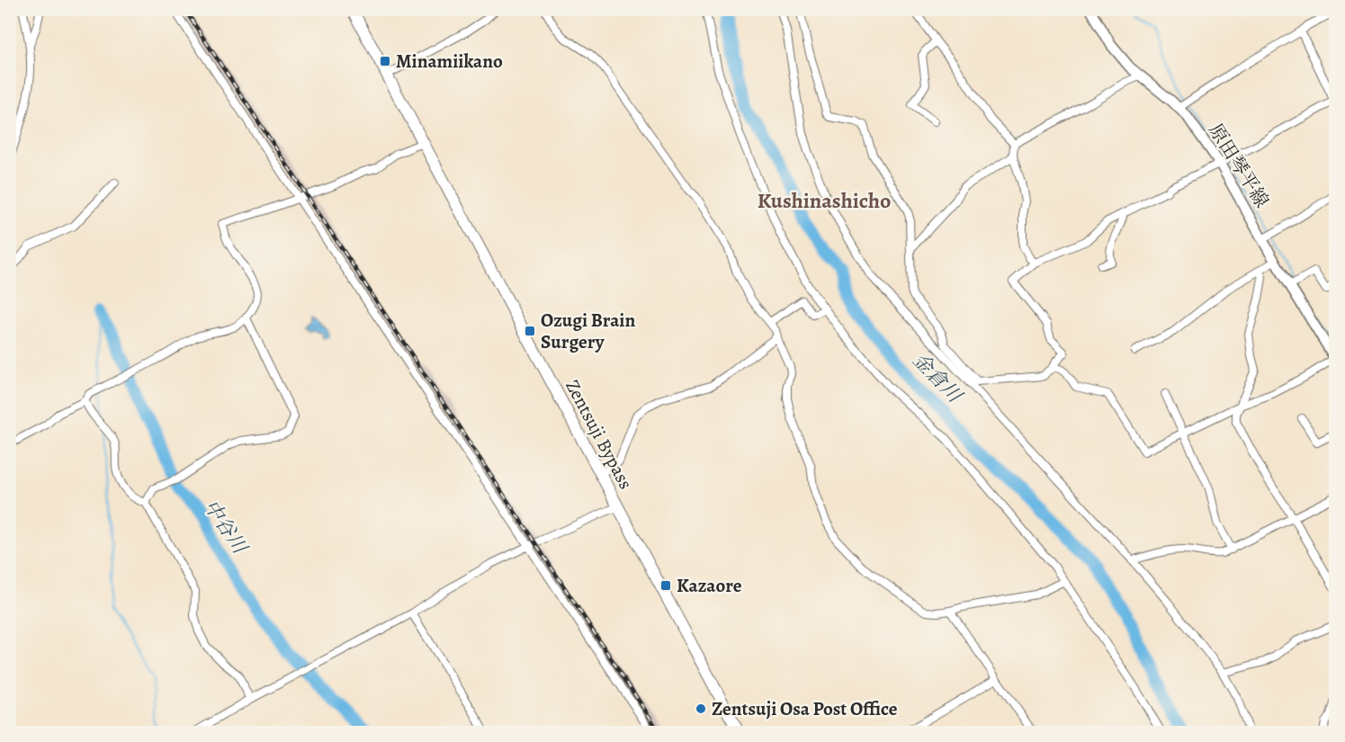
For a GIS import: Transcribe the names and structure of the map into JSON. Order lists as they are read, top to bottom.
{
  "streets": {
    "highway": ["Zentsuji Bypass"],
    "main road": ["原田琴平線"]
  },
  "districts": ["Kushinashicho"],
  "water": ["金倉川", "中谷川"],
  "places": {
    "transit": ["Minamiikano", "Ozugi Brain Surgery", "Kazaore"],
    "other": ["Zentsuji Osa Post Office"]
  }
}
